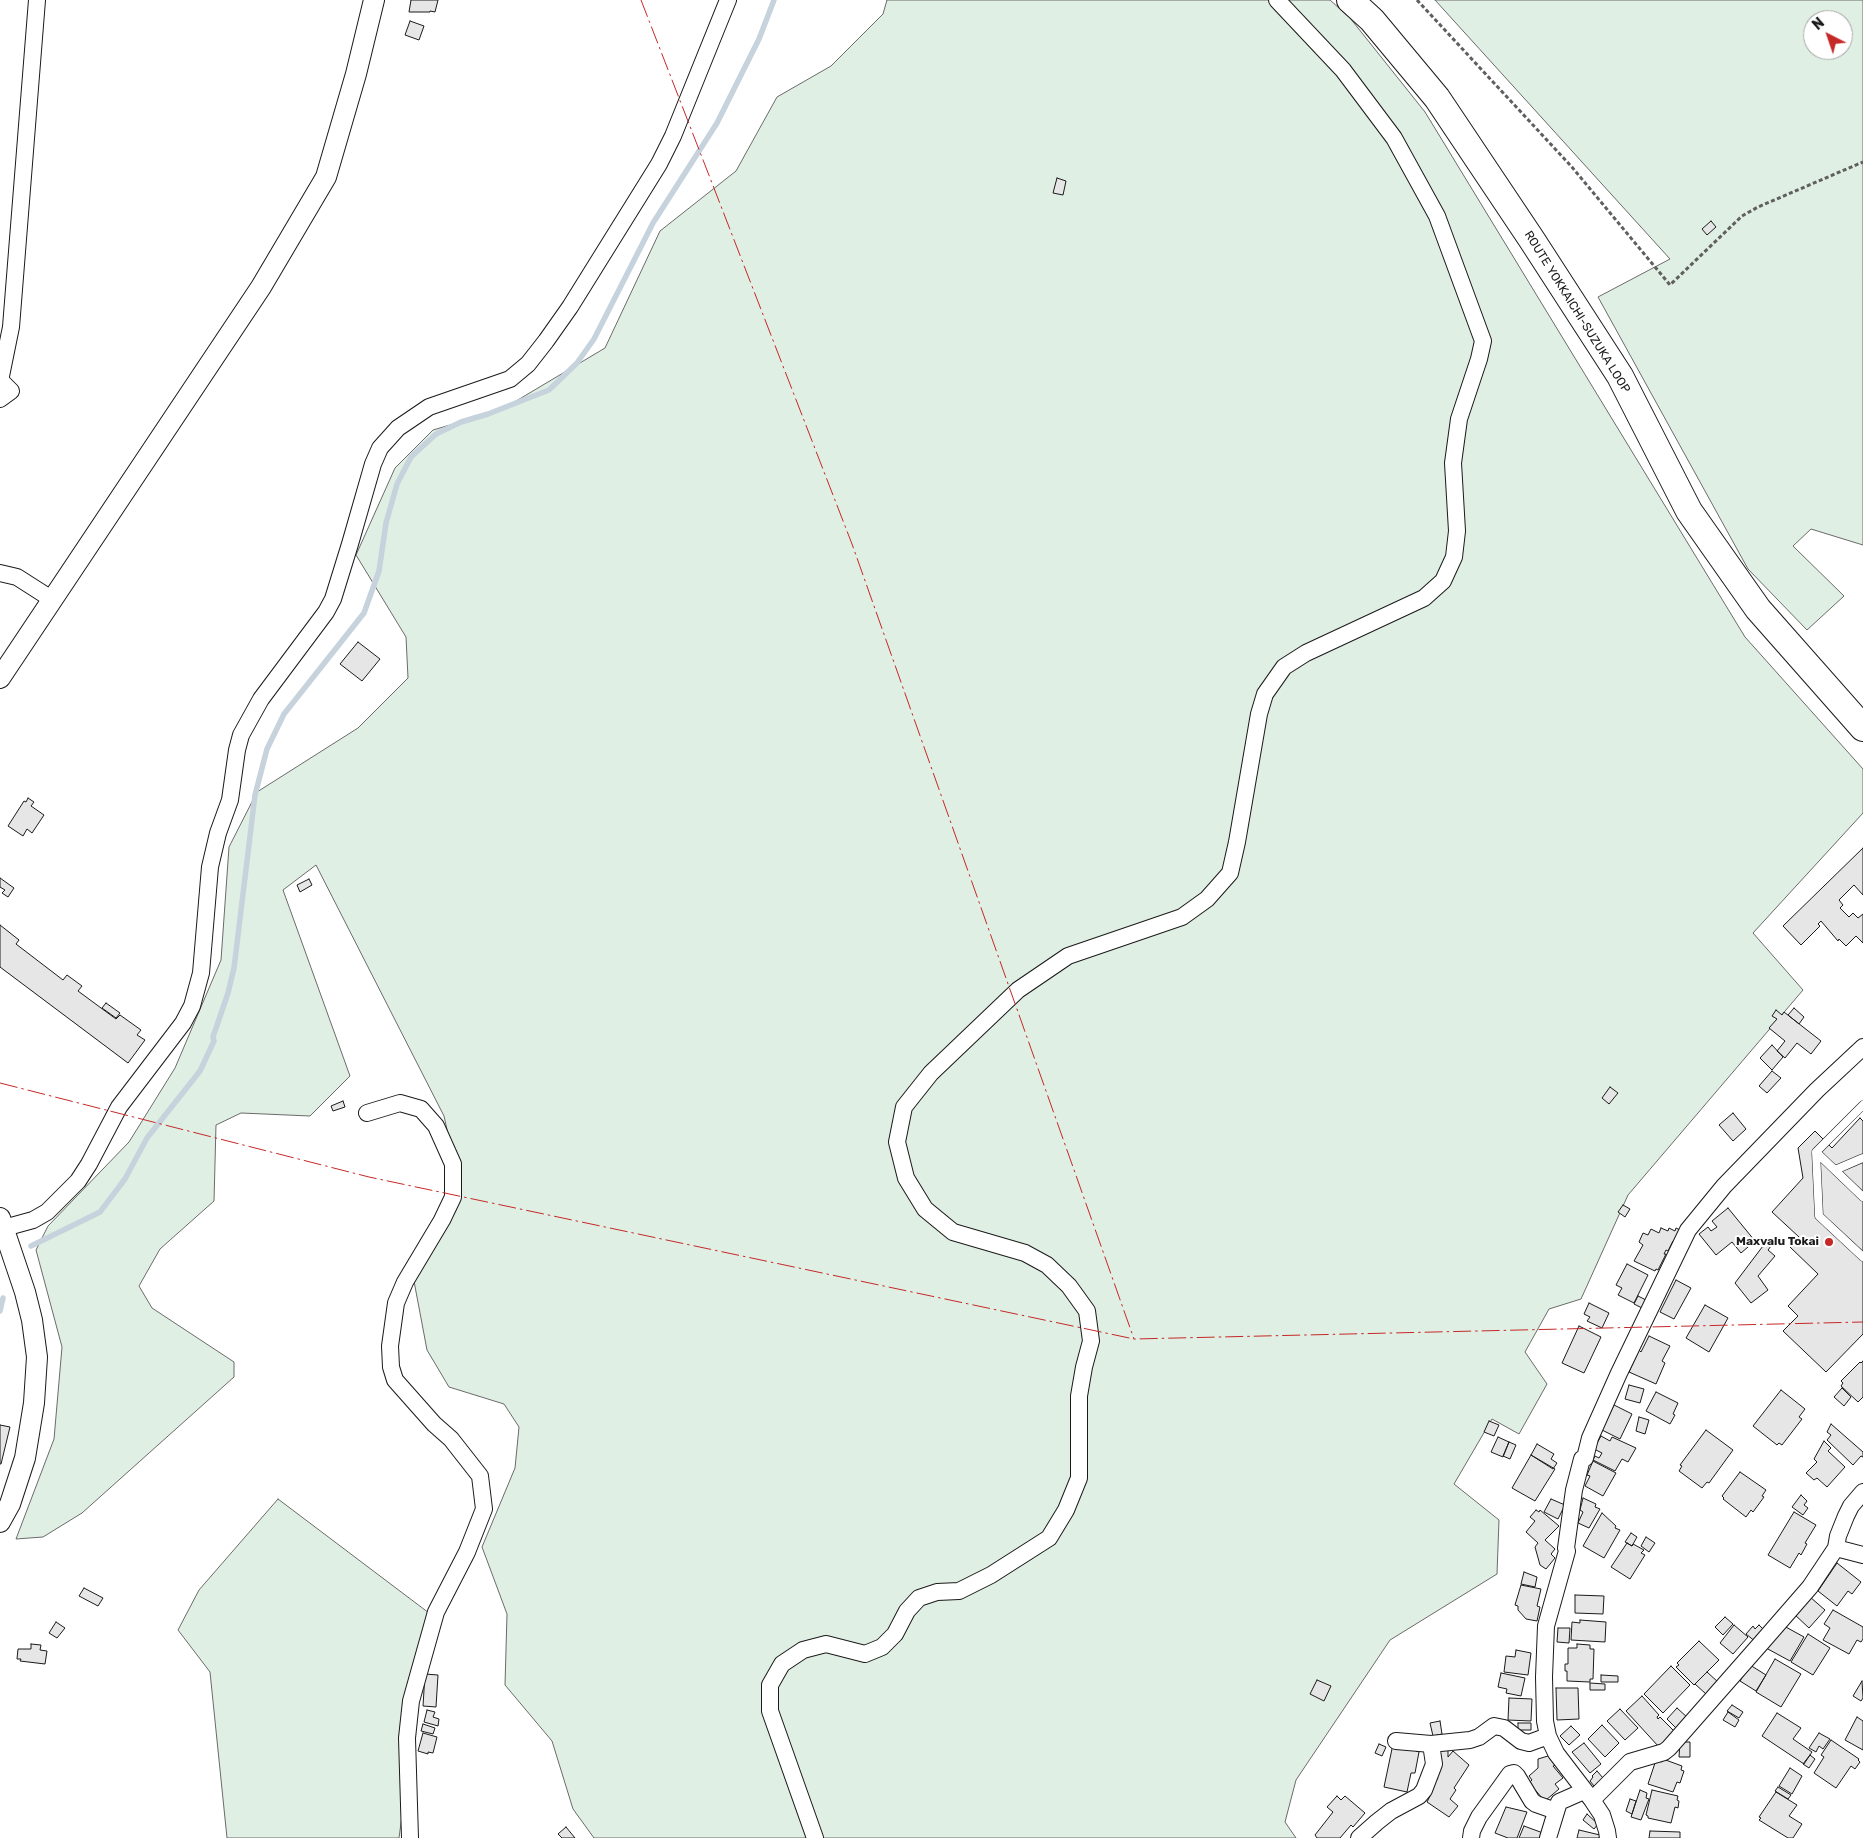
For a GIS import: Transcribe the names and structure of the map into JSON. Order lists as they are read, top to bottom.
{
  "streets": {
    "main road": ["ROUTE YOKKAICHI-SUZUKA LOOP"]
  },
  "places": ["Maxvalu Tokai"],
  "north": "top left"
}
